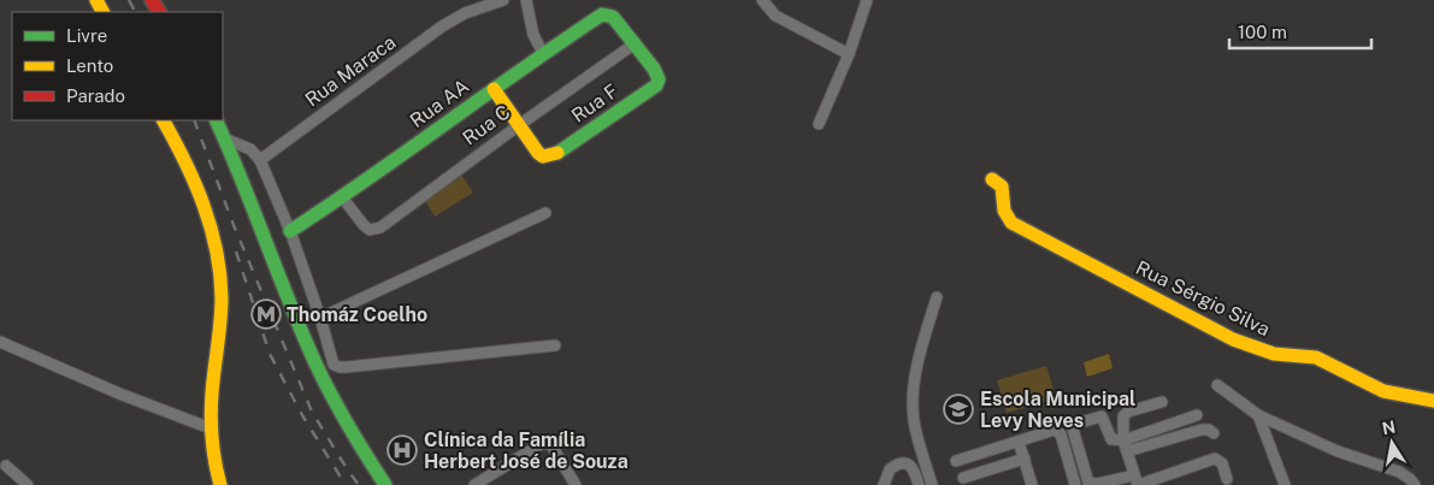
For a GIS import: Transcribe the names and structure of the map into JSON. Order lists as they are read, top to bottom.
{
  "streets": {
    "street": [
      "Rua Maraca",
      "Rua AA",
      "Rua F",
      "Rua C",
      "Rua Sérgio Silva"
    ]
  },
  "crossings": [
    ["Rua AA", "Rua F"],
    ["Rua AA", "Rua C"],
    ["Rua F", "Rua C"]
  ],
  "places": {
    "metro station": ["Thomáz Coelho"],
    "school or university": ["Escola Municipal Levy Neves"],
    "hospital": ["Clínica da Família Herbert José de Souza"]
  },
  "legend": ["Livre", "Lento", "Parado"],
  "scale_bar": "100 m",
  "north": "top"
}
